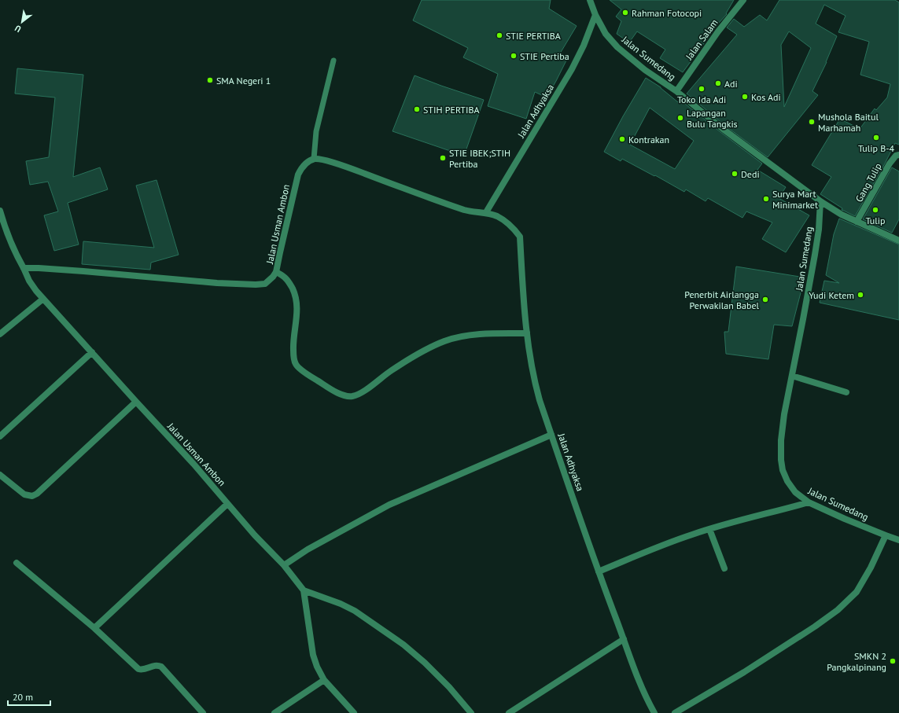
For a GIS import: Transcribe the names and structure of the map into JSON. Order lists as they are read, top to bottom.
{
  "streets": {
    "street": [
      "Jalan Salam",
      "Jalan Sumedang",
      "Jalan Adhyaksa",
      "Gang Tulip",
      "Jalan Usman Ambon"
    ]
  },
  "crossings": [
    ["Jalan Salam", "Jalan Sumedang"],
    ["Jalan Sumedang", "Jalan Adhyaksa"]
  ],
  "places": [
    "Rahman Fotocopi",
    "STIE PERTIBA",
    "STIE Pertiba",
    "SMA Negeri 1",
    "Adi",
    "Toko Ida Adi",
    "Kos Adi",
    "STIH PERTIBA",
    "Lapangan Bulu Tangkis",
    "Mushola Baitul Marhamah",
    "Tulip B-4",
    "Kontrakan",
    "STIE IBEK;STIH Pertiba",
    "Dedi",
    "Surya Mart Minimarket",
    "Tulip",
    "Yudi Ketem",
    "Penerbit Airlangga Perwakilan Babel",
    "SMKN 2 Pangkalpinang"
  ],
  "scale_bar": "20 m",
  "north": "bottom left"
}
